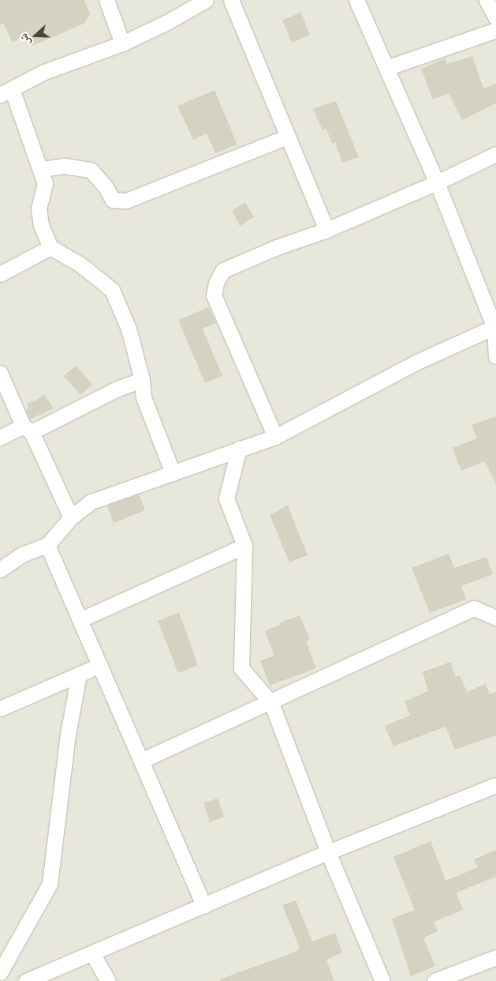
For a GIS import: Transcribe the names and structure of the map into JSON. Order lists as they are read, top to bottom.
{
  "north": "left"
}
